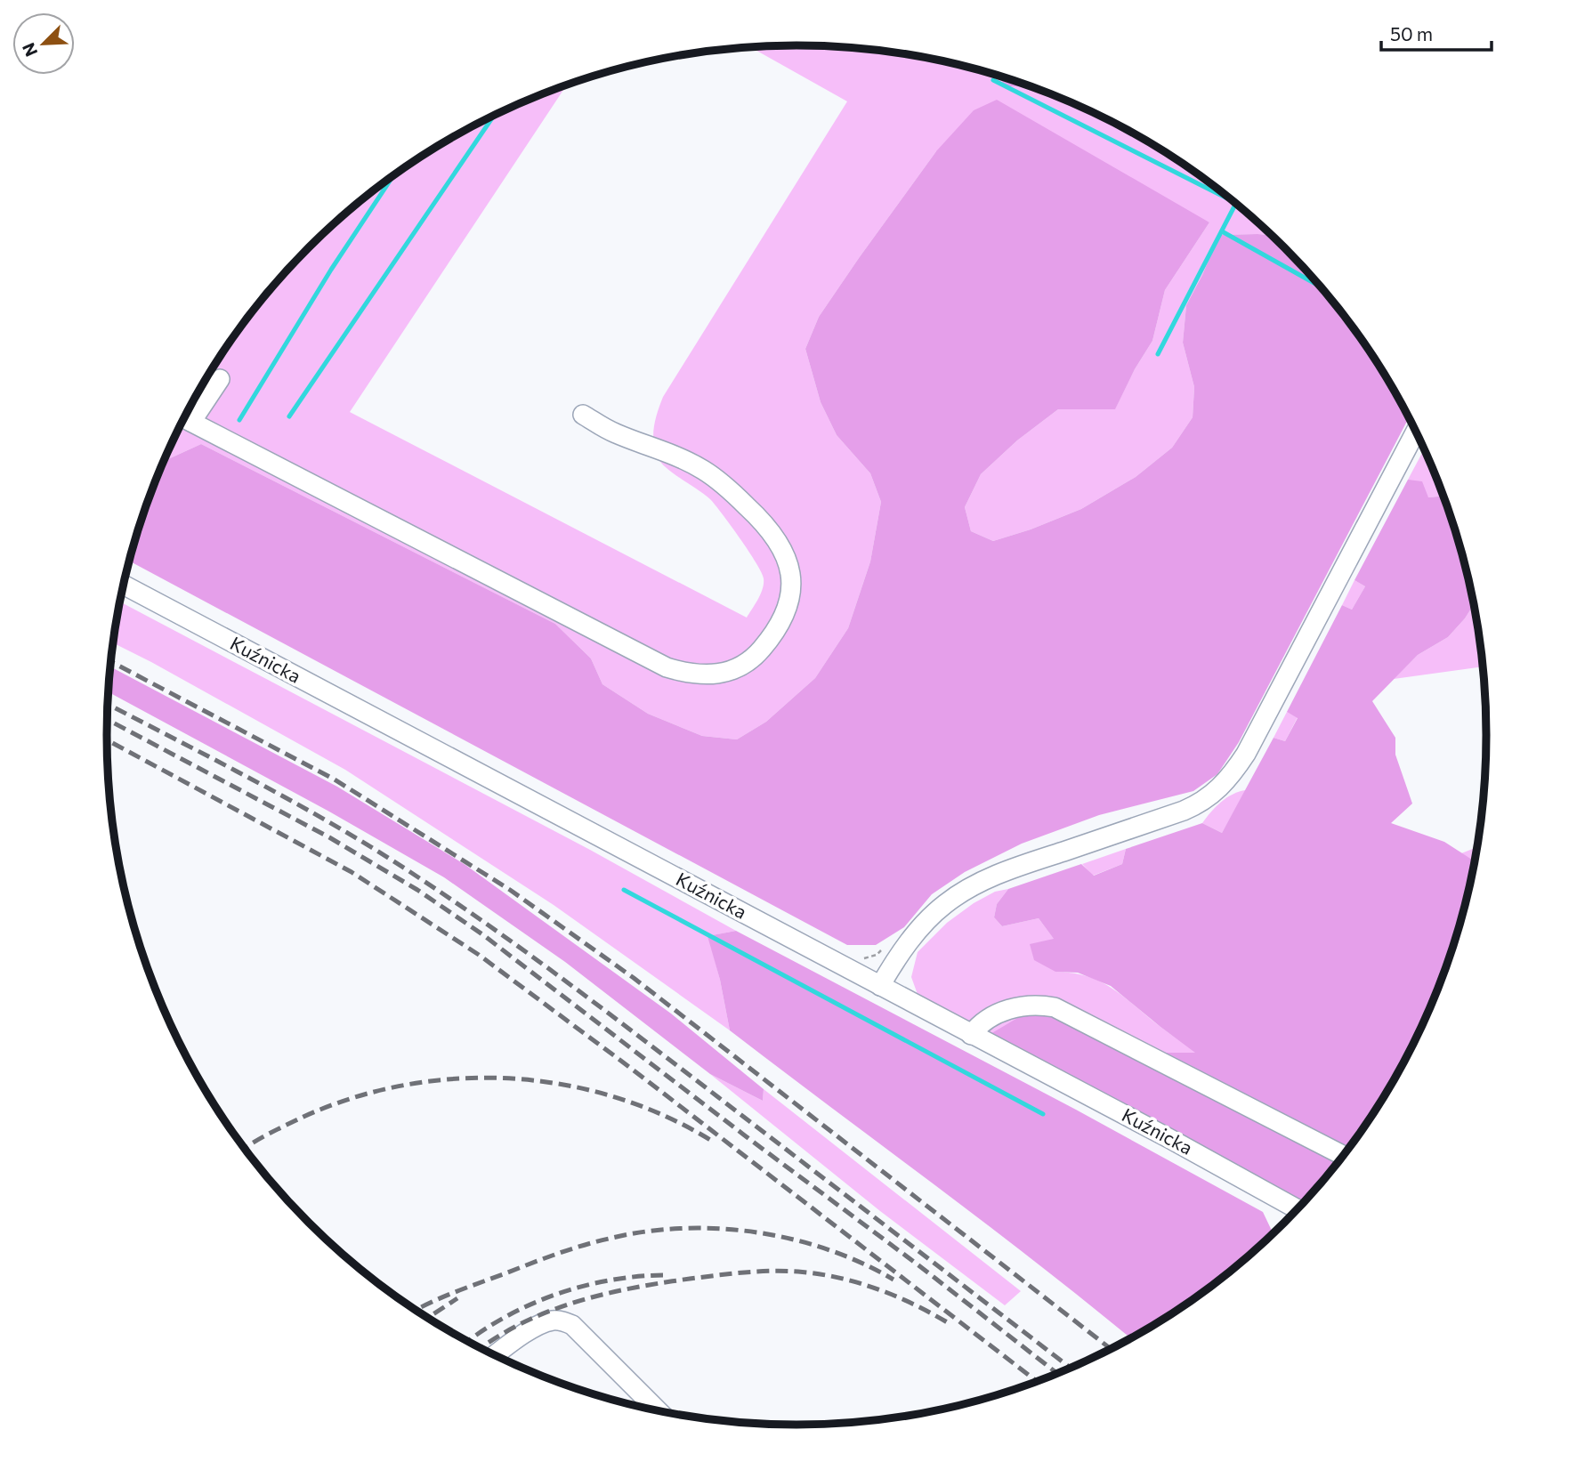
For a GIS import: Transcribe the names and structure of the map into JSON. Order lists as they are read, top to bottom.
{
  "streets": {
    "street": ["Kuźnicka"]
  },
  "scale_bar": "50 m",
  "north": "bottom left"
}
